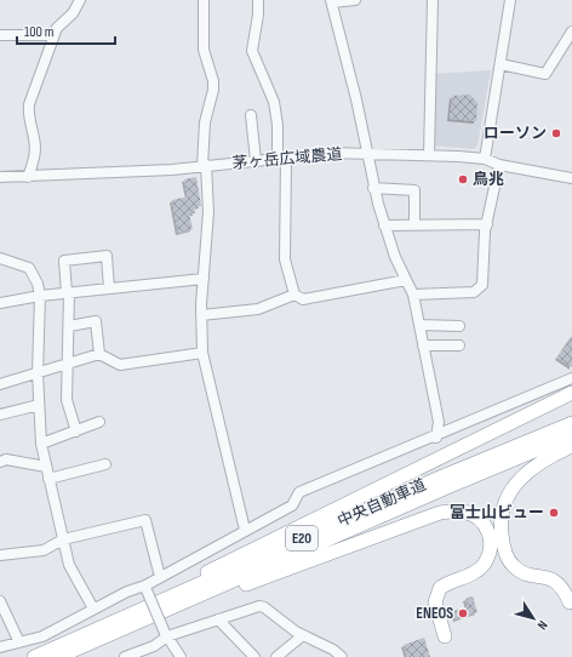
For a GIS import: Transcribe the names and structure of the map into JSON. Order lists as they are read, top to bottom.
{
  "streets": {
    "highway": ["中央自動車道", "E20"],
    "street": ["茅ヶ岳広域農道"]
  },
  "places": [
    "ローソン",
    "鳥兆",
    "富士山ビュー",
    "ENEOS"
  ],
  "scale_bar": "100 m",
  "north": "bottom right"
}
